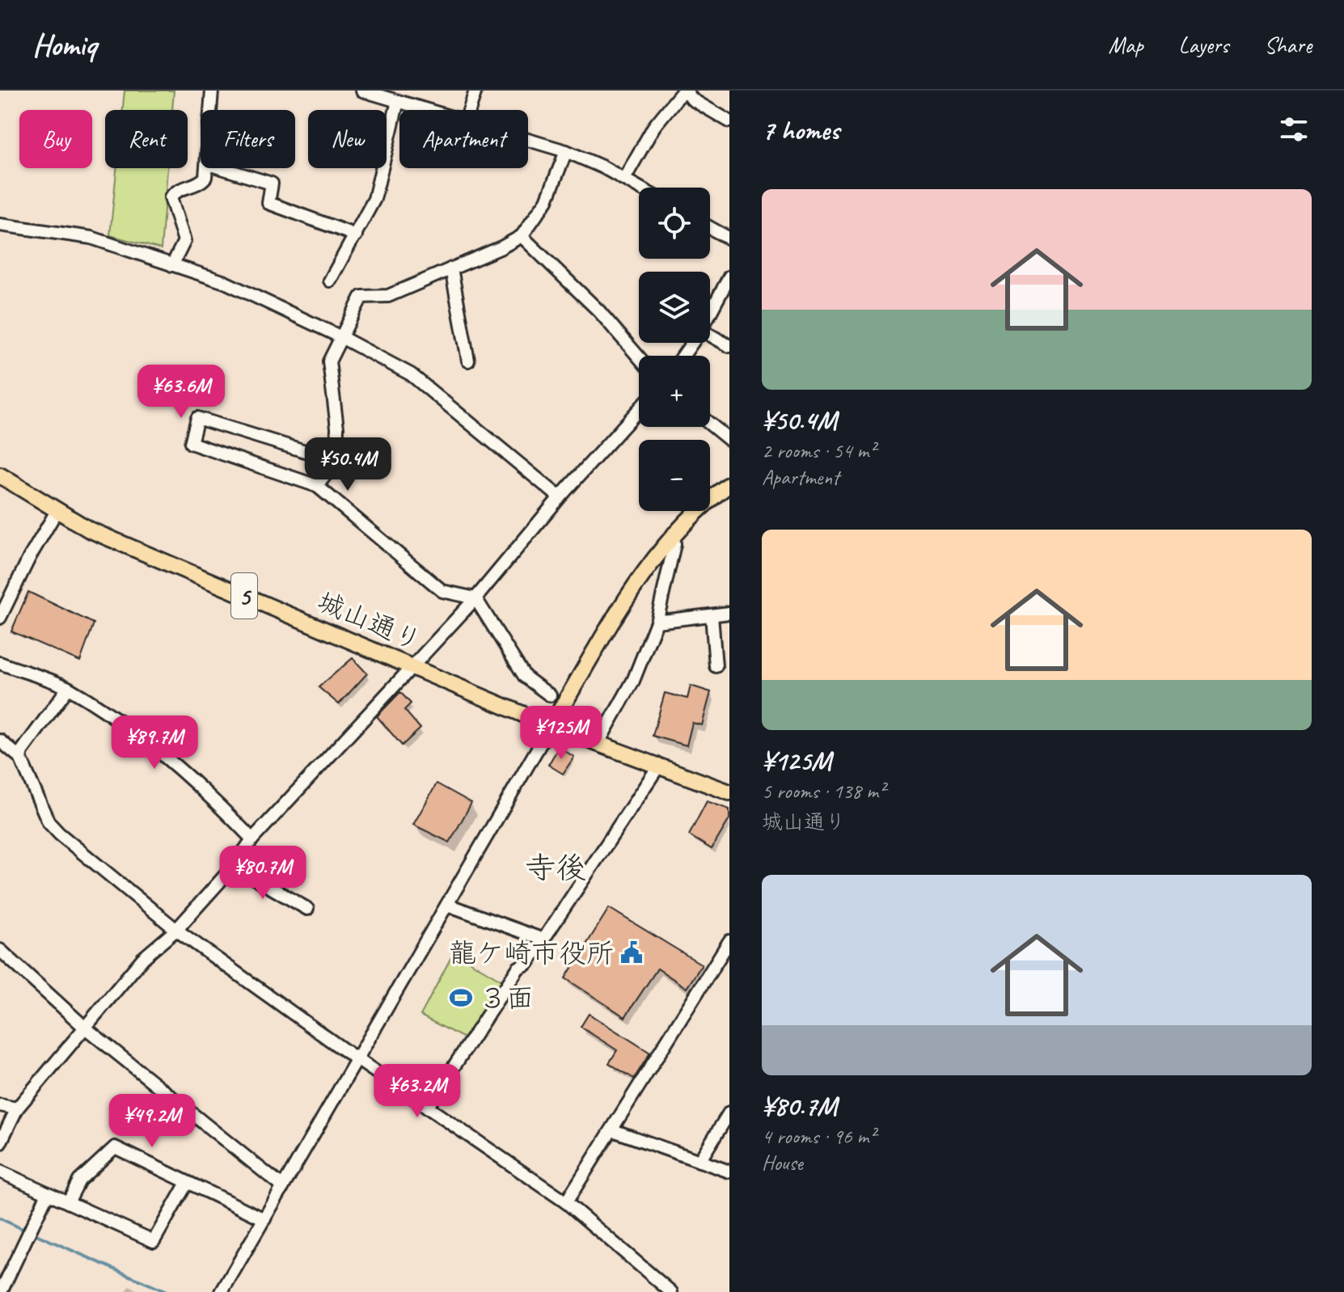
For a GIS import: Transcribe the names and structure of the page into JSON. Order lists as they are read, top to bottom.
{
  "streets": {
    "main road": ["5", "城山通り"]
  },
  "districts": ["寺後"],
  "places": {
    "public building": ["龍ケ崎市役所"],
    "sports": ["３面"]
  },
  "page": {
    "header": "Homiq",
    "nav": ["Map", "Layers", "Share"],
    "heading": "7 homes",
    "chip": [
      "Buy",
      "Rent",
      "Filters",
      "New",
      "Apartment"
    ],
    "list": [
      {
        "name": "¥50.4M",
        "note": "2 rooms · 54 m² · Apartment"
      },
      {
        "name": "¥125M",
        "note": "5 rooms · 138 m² · 城山通り"
      },
      {
        "name": "¥80.7M",
        "note": "4 rooms · 96 m² · House"
      }
    ],
    "map_buttons": ["+", "−"],
    "price": [
      "¥63.6M",
      "¥50.4M",
      "¥125M",
      "¥89.7M",
      "¥80.7M",
      "¥63.2M",
      "¥49.2M"
    ]
  }
}
